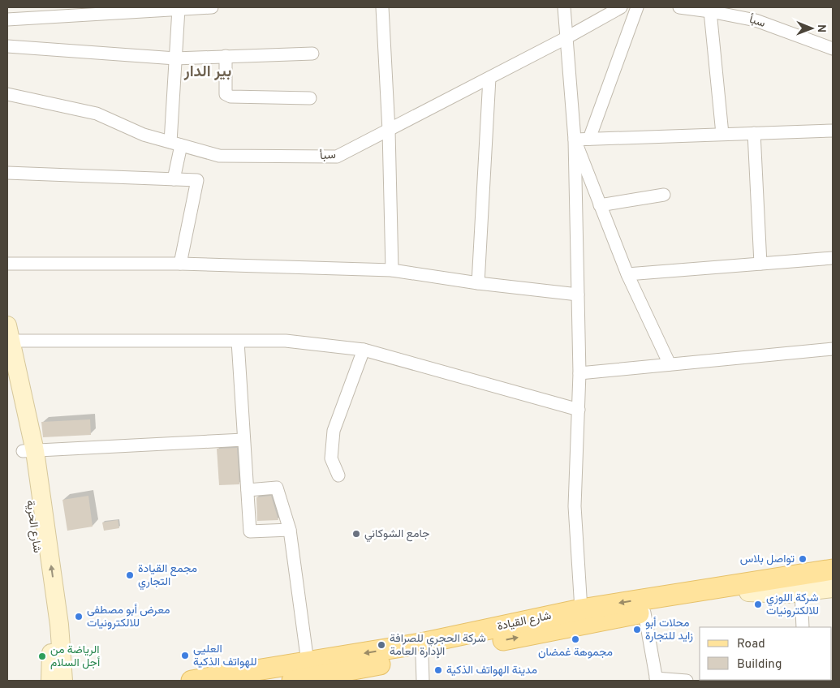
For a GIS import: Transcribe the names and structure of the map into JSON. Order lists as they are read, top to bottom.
{
  "streets": {
    "main road": ["شارع القيادة"],
    "street": ["سبأ", "شارع الحرية"]
  },
  "districts": ["بير الدار"],
  "places": [
    "جامع الشوكاني",
    "تواصل بلاس",
    "مجمع القيادة التجاري",
    "شركة اللوزي للالكترونيات",
    "معرض أبو مصطفى للالكترونيات",
    "محلات أبو زايد للتجارة",
    "مجموهة غمضان",
    "شركة الحجري للصرافة الإدارة العامة",
    "العليي للهواتف الذكية",
    "الرياضة من أجل السلام",
    "مدينة الهواتف الذكية"
  ],
  "legend": ["Road", "Building"],
  "north": "right"
}
